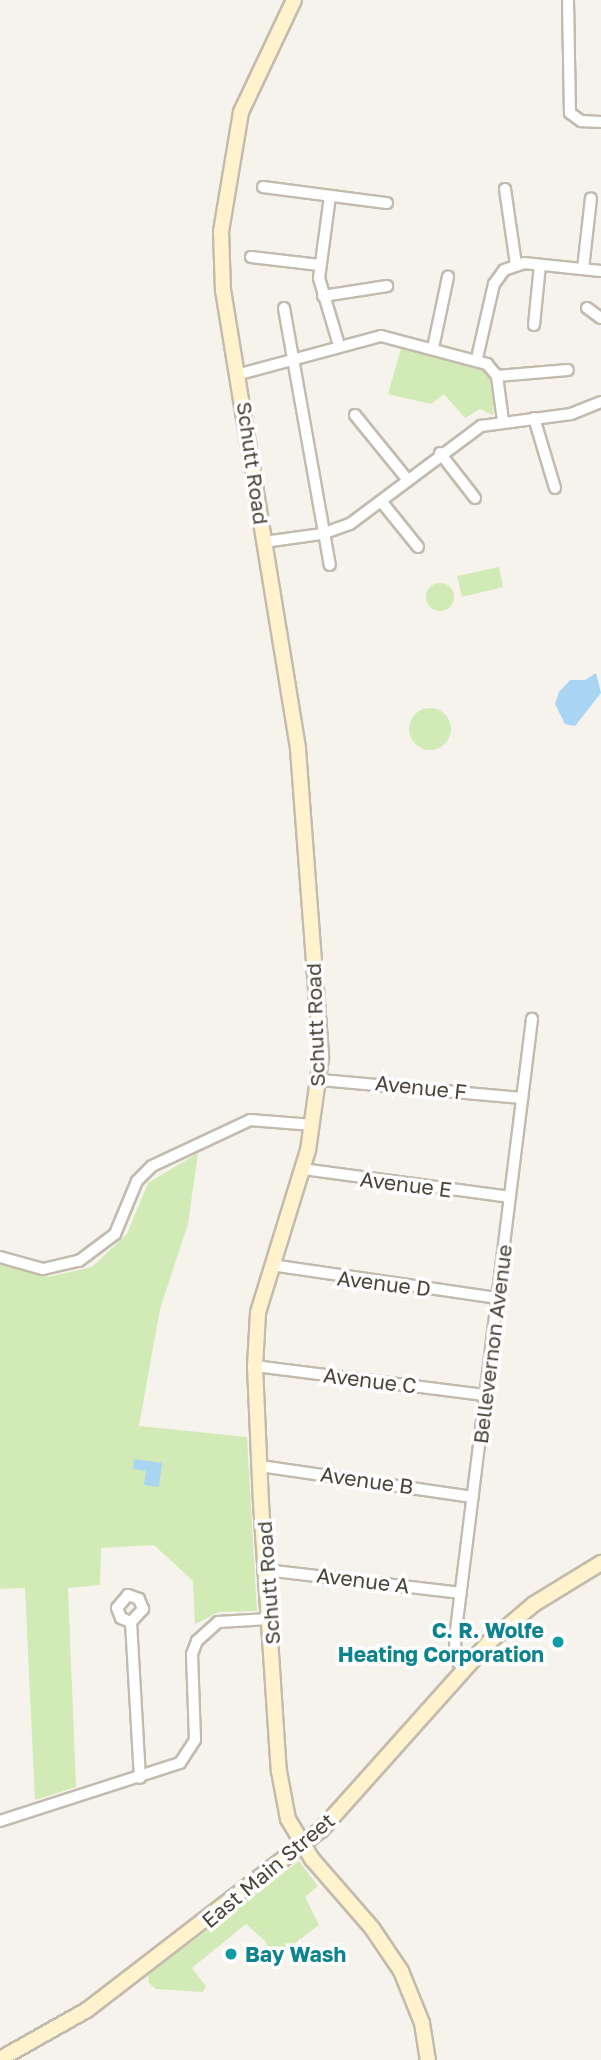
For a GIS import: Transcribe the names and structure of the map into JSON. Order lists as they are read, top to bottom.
{
  "streets": {
    "street": [
      "Schutt Road",
      "Avenue F",
      "Avenue E",
      "Avenue D",
      "Bellevernon Avenue",
      "Avenue C",
      "Avenue B",
      "Avenue A",
      "East Main Street"
    ]
  },
  "crossings": [
    ["Schutt Road", "Avenue F"],
    ["Schutt Road", "Avenue E"],
    ["Schutt Road", "Avenue D"],
    ["Schutt Road", "Avenue C"],
    ["Schutt Road", "Avenue B"],
    ["Schutt Road", "Avenue A"],
    ["Schutt Road", "East Main Street"],
    ["Avenue F", "Bellevernon Avenue"],
    ["Avenue E", "Bellevernon Avenue"],
    ["Avenue D", "Bellevernon Avenue"],
    ["Bellevernon Avenue", "Avenue C"],
    ["Bellevernon Avenue", "Avenue B"],
    ["Bellevernon Avenue", "Avenue A"],
    ["Bellevernon Avenue", "East Main Street"]
  ],
  "places": ["C. R. Wolfe Heating Corporation", "Bay Wash"]
}
